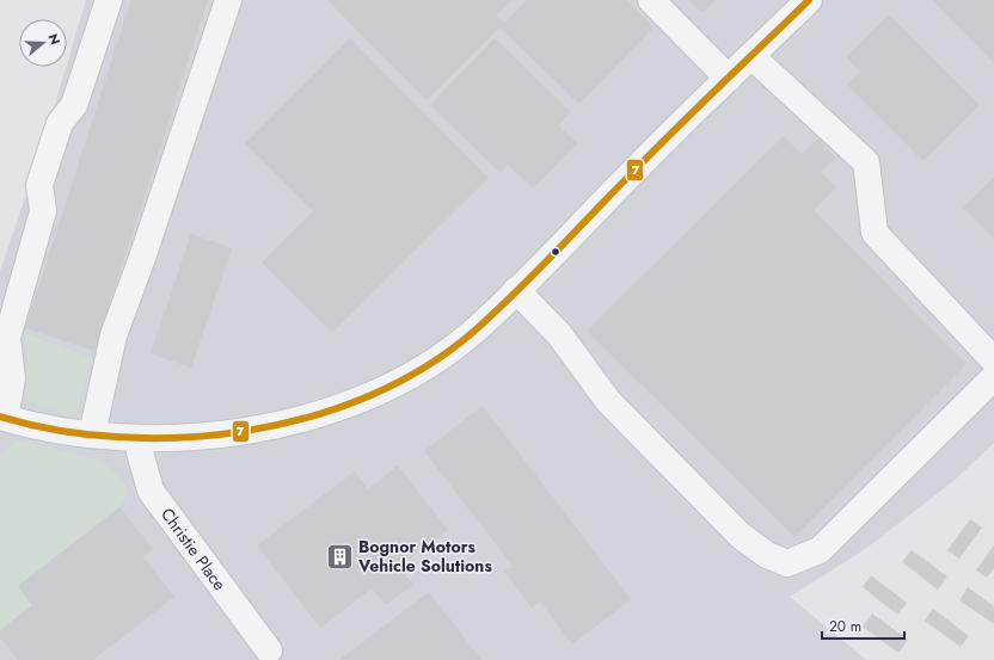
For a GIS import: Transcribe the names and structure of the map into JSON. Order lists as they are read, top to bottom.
{
  "streets": {
    "street": ["Christie Place"]
  },
  "places": {
    "building": ["Bognor Motors Vehicle Solutions"]
  },
  "lines": ["transit line 7"],
  "scale_bar": "20 m",
  "north": "right"
}
